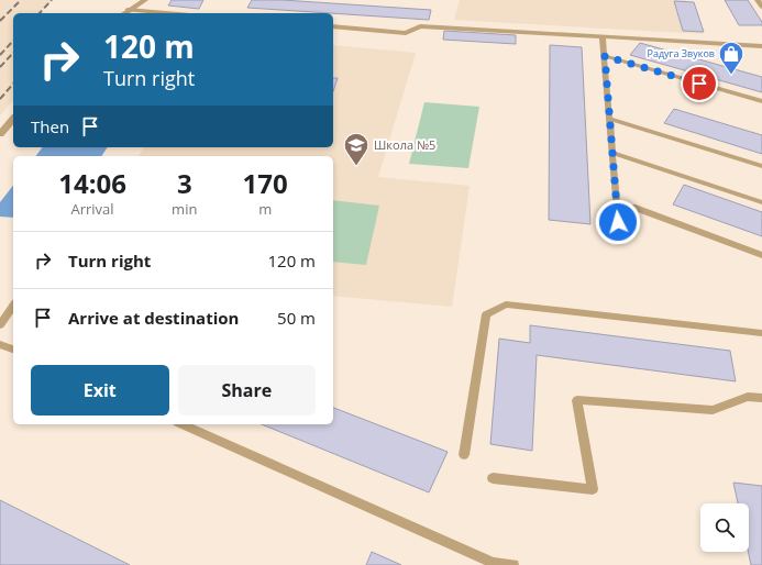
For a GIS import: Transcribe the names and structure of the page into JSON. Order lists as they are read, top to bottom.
{
  "places": {
    "shop": ["Радуга Звуков"],
    "school or university": ["Школа №5"]
  },
  "page": {
    "turn": ["120 m", "Turn right"],
    "then": "Then",
    "eta": [
      "14:06",
      "Arrival",
      "3",
      "min",
      "170",
      "m"
    ],
    "list": [
      {
        "name": "Turn right",
        "value": "120 m"
      },
      {
        "name": "Arrive at destination",
        "value": "50 m"
      }
    ],
    "buttons": ["Exit", "Share"]
  }
}
